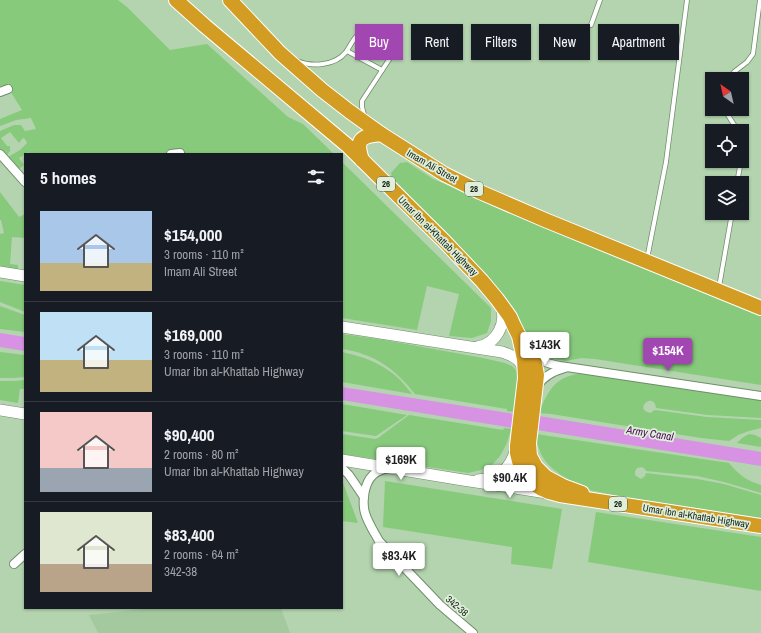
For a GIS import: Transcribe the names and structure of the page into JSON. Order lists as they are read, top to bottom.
{
  "streets": {
    "highway": [
      "Imam Ali Street",
      "26",
      "28",
      "Umar ibn al-Khattab Highway"
    ],
    "street": ["342-38"]
  },
  "water": ["Army Canal"],
  "north": "top left",
  "page": {
    "chip": [
      "Buy",
      "Rent",
      "Filters",
      "New",
      "Apartment"
    ],
    "heading": "5 homes",
    "list": [
      {
        "name": "$154,000",
        "note": "3 rooms · 110 m² · Imam Ali Street"
      },
      {
        "name": "$169,000",
        "note": "3 rooms · 110 m² · Umar ibn al-Khattab Highway"
      },
      {
        "name": "$90,400",
        "note": "2 rooms · 80 m² · Umar ibn al-Khattab Highway"
      },
      {
        "name": "$83,400",
        "note": "2 rooms · 64 m² · 342-38"
      }
    ],
    "price": [
      "$143K",
      "$154K",
      "$169K",
      "$90.4K",
      "$83.4K"
    ]
  }
}
